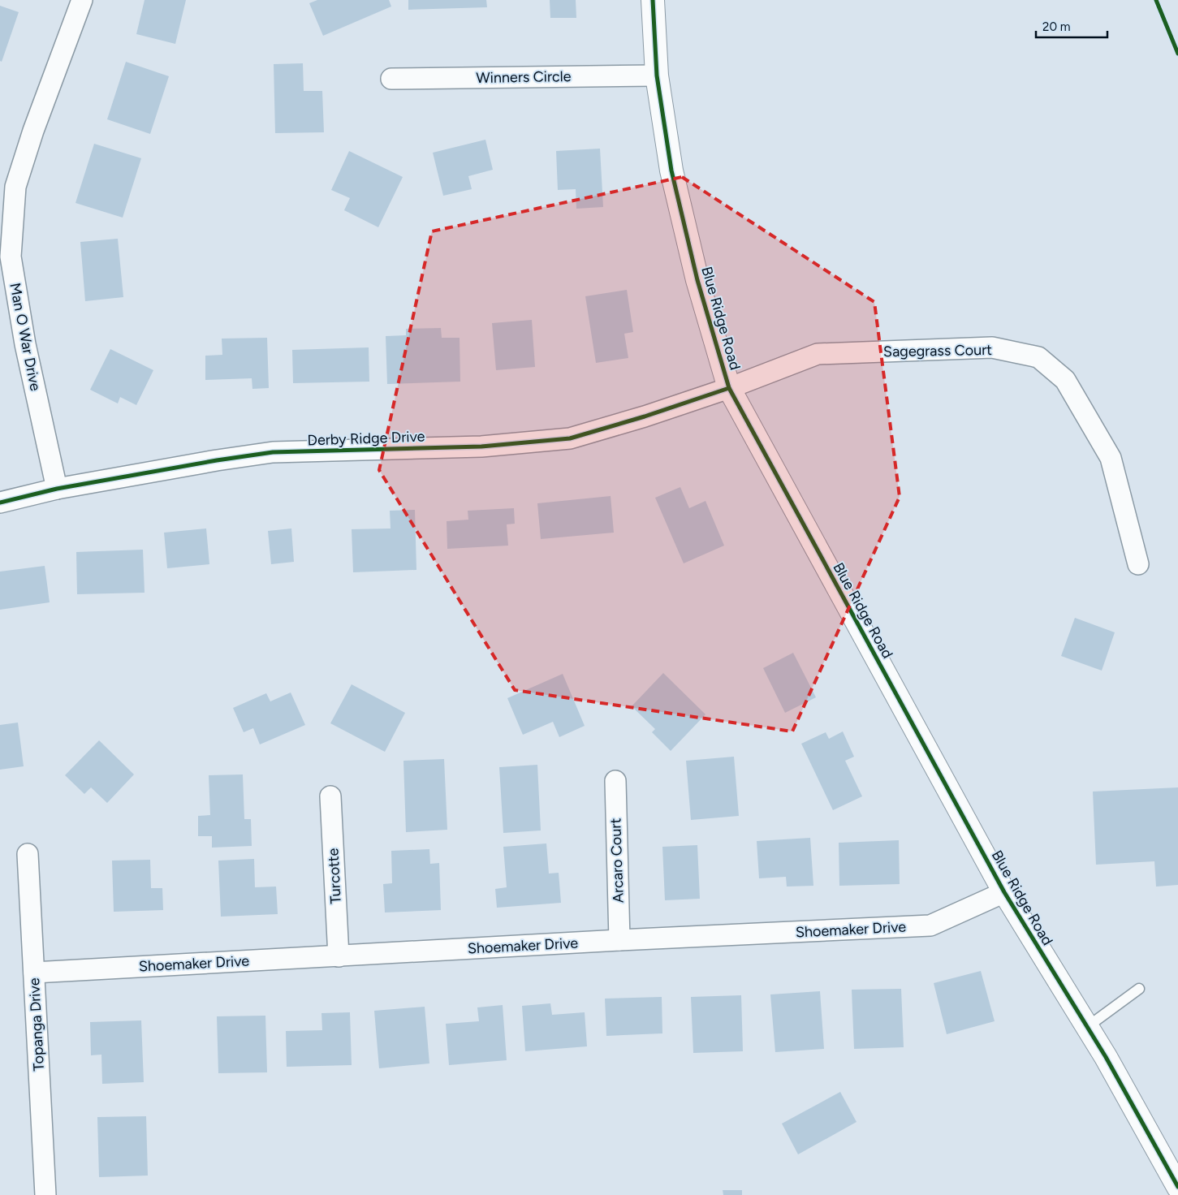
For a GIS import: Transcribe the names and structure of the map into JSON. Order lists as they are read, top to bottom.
{
  "streets": {
    "street": [
      "Winners Circle",
      "Blue Ridge Road",
      "Man O War Drive",
      "Sagegrass Court",
      "Derby Ridge Drive",
      "Arcaro Court",
      "Turcotte",
      "Shoemaker Drive",
      "Topanga Drive"
    ]
  },
  "crossings": [
    ["Winners Circle", "Blue Ridge Road"],
    ["Blue Ridge Road", "Sagegrass Court"],
    ["Blue Ridge Road", "Derby Ridge Drive"],
    ["Blue Ridge Road", "Shoemaker Drive"],
    ["Man O War Drive", "Derby Ridge Drive"],
    ["Sagegrass Court", "Derby Ridge Drive"],
    ["Arcaro Court", "Shoemaker Drive"],
    ["Turcotte", "Shoemaker Drive"],
    ["Shoemaker Drive", "Topanga Drive"]
  ],
  "scale_bar": "20 m"
}
